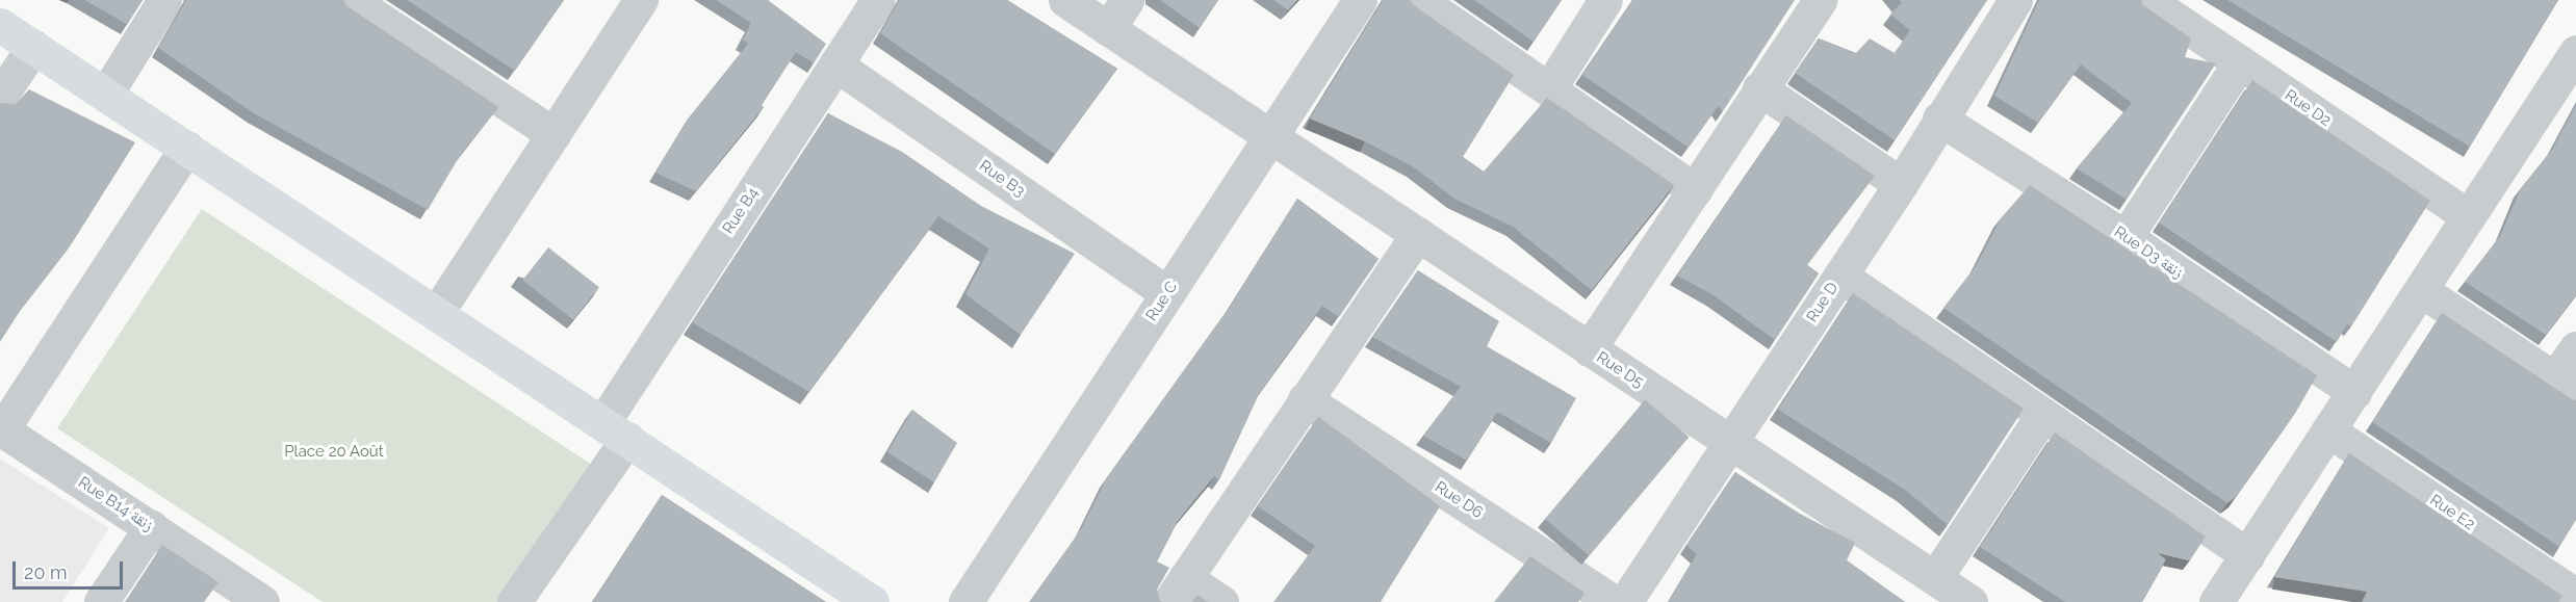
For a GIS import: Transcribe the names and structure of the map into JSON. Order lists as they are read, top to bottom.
{
  "streets": {
    "street": [
      "Rue D2",
      "Rue B3",
      "Rue B4",
      "Rue D3 زنقة",
      "Rue C",
      "Rue D",
      "Rue D5",
      "Rue D6",
      "Rue B14 زنقة",
      "Rue E2"
    ]
  },
  "crossings": [
    ["Rue B3", "Rue B4"],
    ["Rue B3", "Rue C"],
    ["Rue D3 زنقة", "Rue D"],
    ["Rue C", "Rue D5"],
    ["Rue D", "Rue D5"]
  ],
  "parks": ["Place 20 Août"],
  "scale_bar": "20 m"
}
